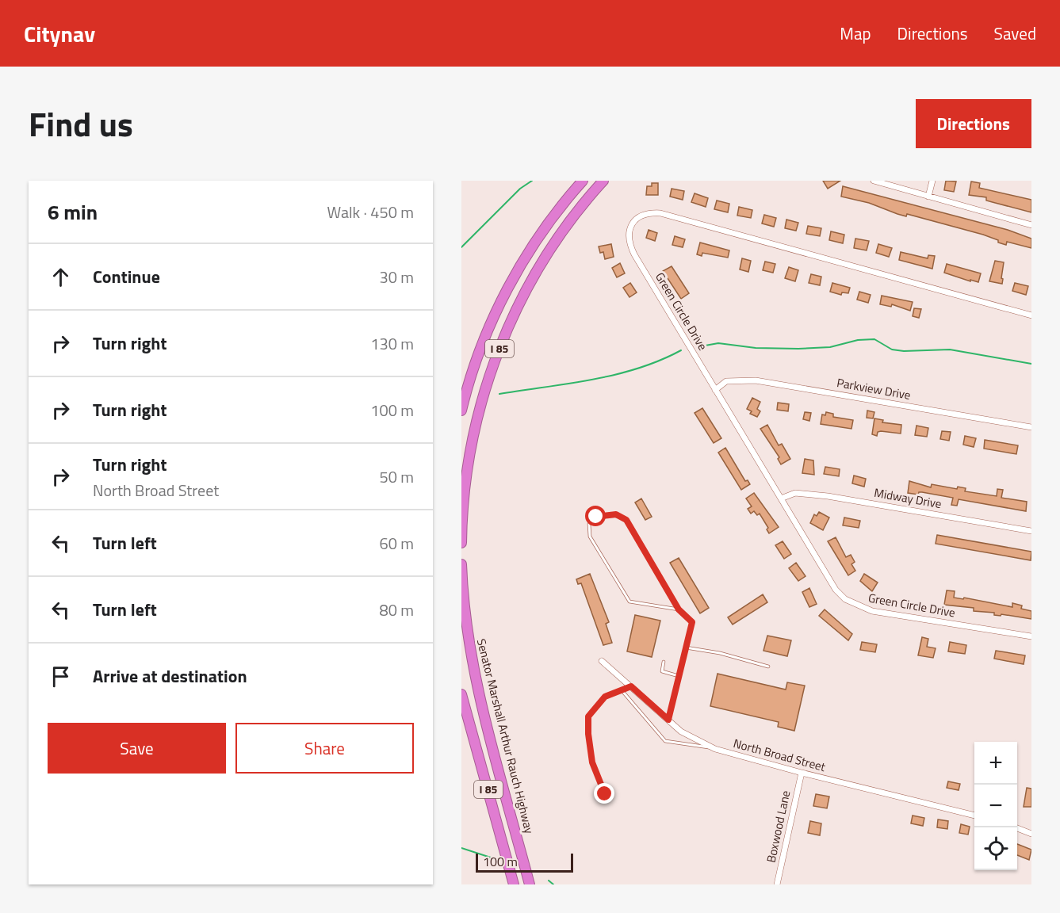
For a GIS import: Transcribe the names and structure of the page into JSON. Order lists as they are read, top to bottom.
{
  "streets": {
    "highway": ["I 85", "Senator Marshall Arthur Rauch Highway"],
    "street": [
      "Green Circle Drive",
      "Parkview Drive",
      "Midway Drive",
      "North Broad Street",
      "Boxwood Lane"
    ]
  },
  "crossings": [
    ["Green Circle Drive", "Parkview Drive"],
    ["Green Circle Drive", "Midway Drive"],
    ["North Broad Street", "Boxwood Lane"]
  ],
  "scale_bar": "100 m",
  "page": {
    "header": "Citynav",
    "nav": ["Map", "Directions", "Saved"],
    "title": "Find us",
    "buttons": [
      "Directions",
      ["Save", "Share"]
    ],
    "heading": ["6 min", "Walk · 450 m"],
    "list": [
      ["Continue", "30 m"],
      ["Turn right", "130 m"],
      ["Turn right", "100 m"],
      ["Turn right", "North Broad Street", "50 m"],
      ["Turn left", "60 m"],
      ["Turn left", "80 m"],
      "Arrive at destination"
    ],
    "map_buttons": ["+", "−"],
    "scale": "100 m"
  }
}
